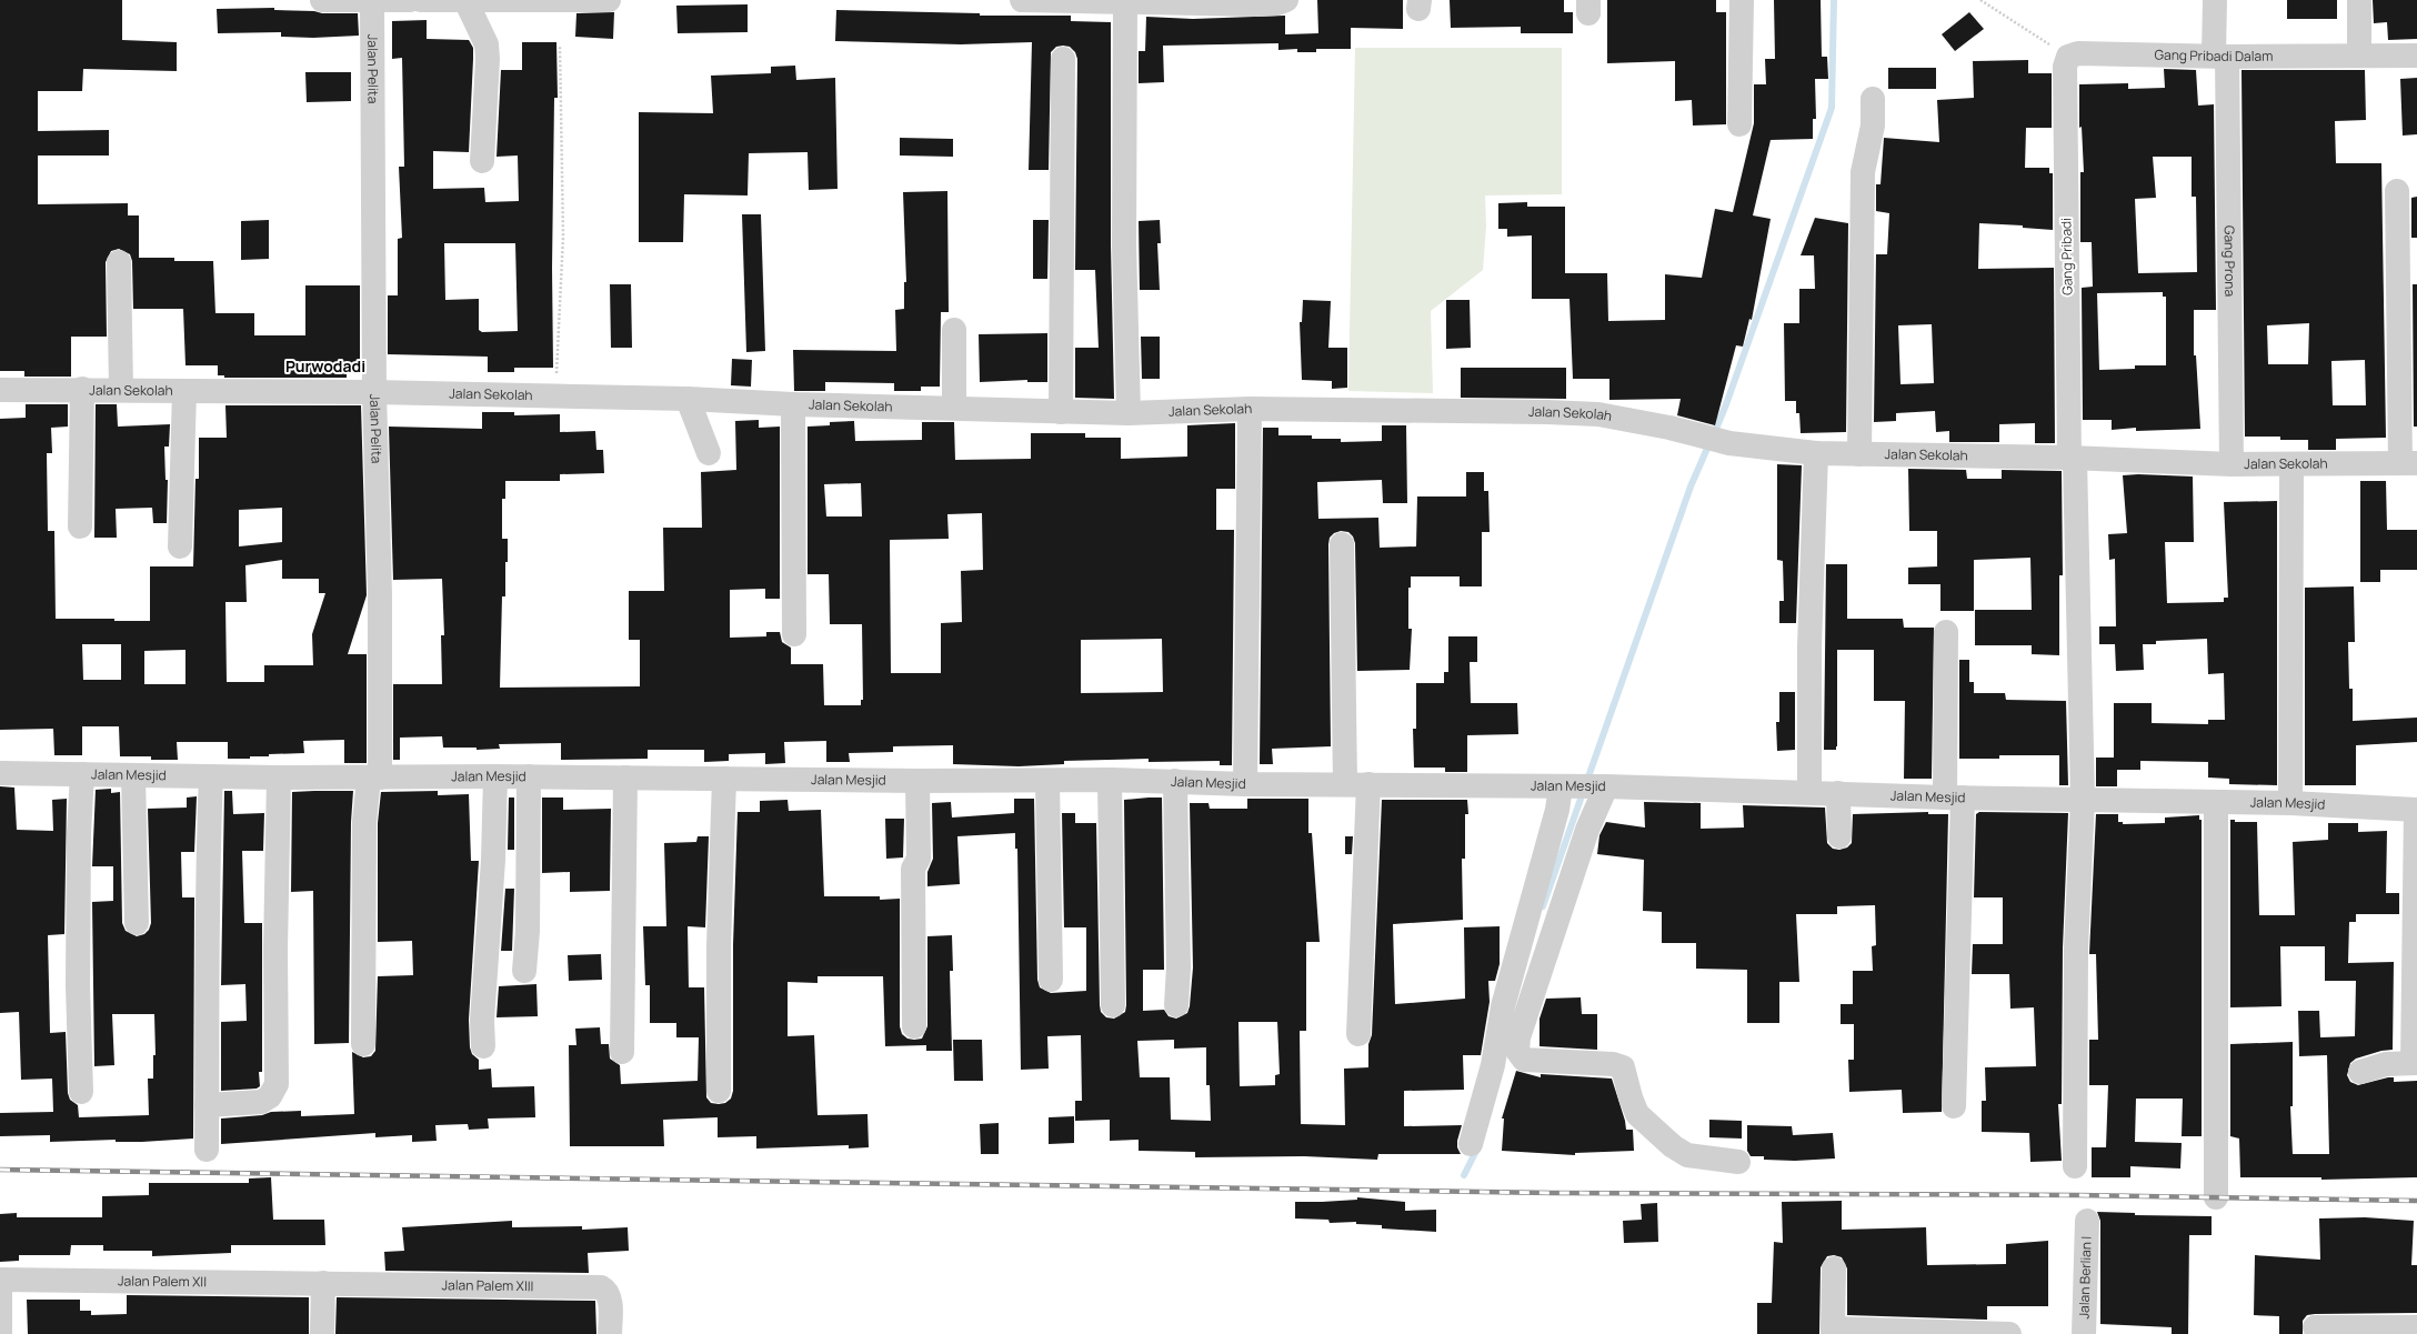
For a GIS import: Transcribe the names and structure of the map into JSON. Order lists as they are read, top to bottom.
{
  "streets": {
    "street": [
      "Gang Pribadi Dalam",
      "Jalan Pelita",
      "Gang Pribadi",
      "Gang Prona",
      "Jalan Sekolah",
      "Jalan Mesjid",
      "Jalan Berlian I",
      "Jalan Palem XII",
      "Jalan Palem XIII"
    ]
  },
  "crossings": [
    ["Gang Pribadi Dalam", "Gang Pribadi"],
    ["Gang Pribadi Dalam", "Gang Prona"],
    ["Jalan Pelita", "Jalan Sekolah"],
    ["Jalan Pelita", "Jalan Mesjid"],
    ["Gang Pribadi", "Jalan Sekolah"],
    ["Gang Pribadi", "Jalan Mesjid"],
    ["Gang Prona", "Jalan Sekolah"],
    ["Jalan Palem XII", "Jalan Palem XIII"]
  ],
  "districts": ["Purwodadi"]
}
